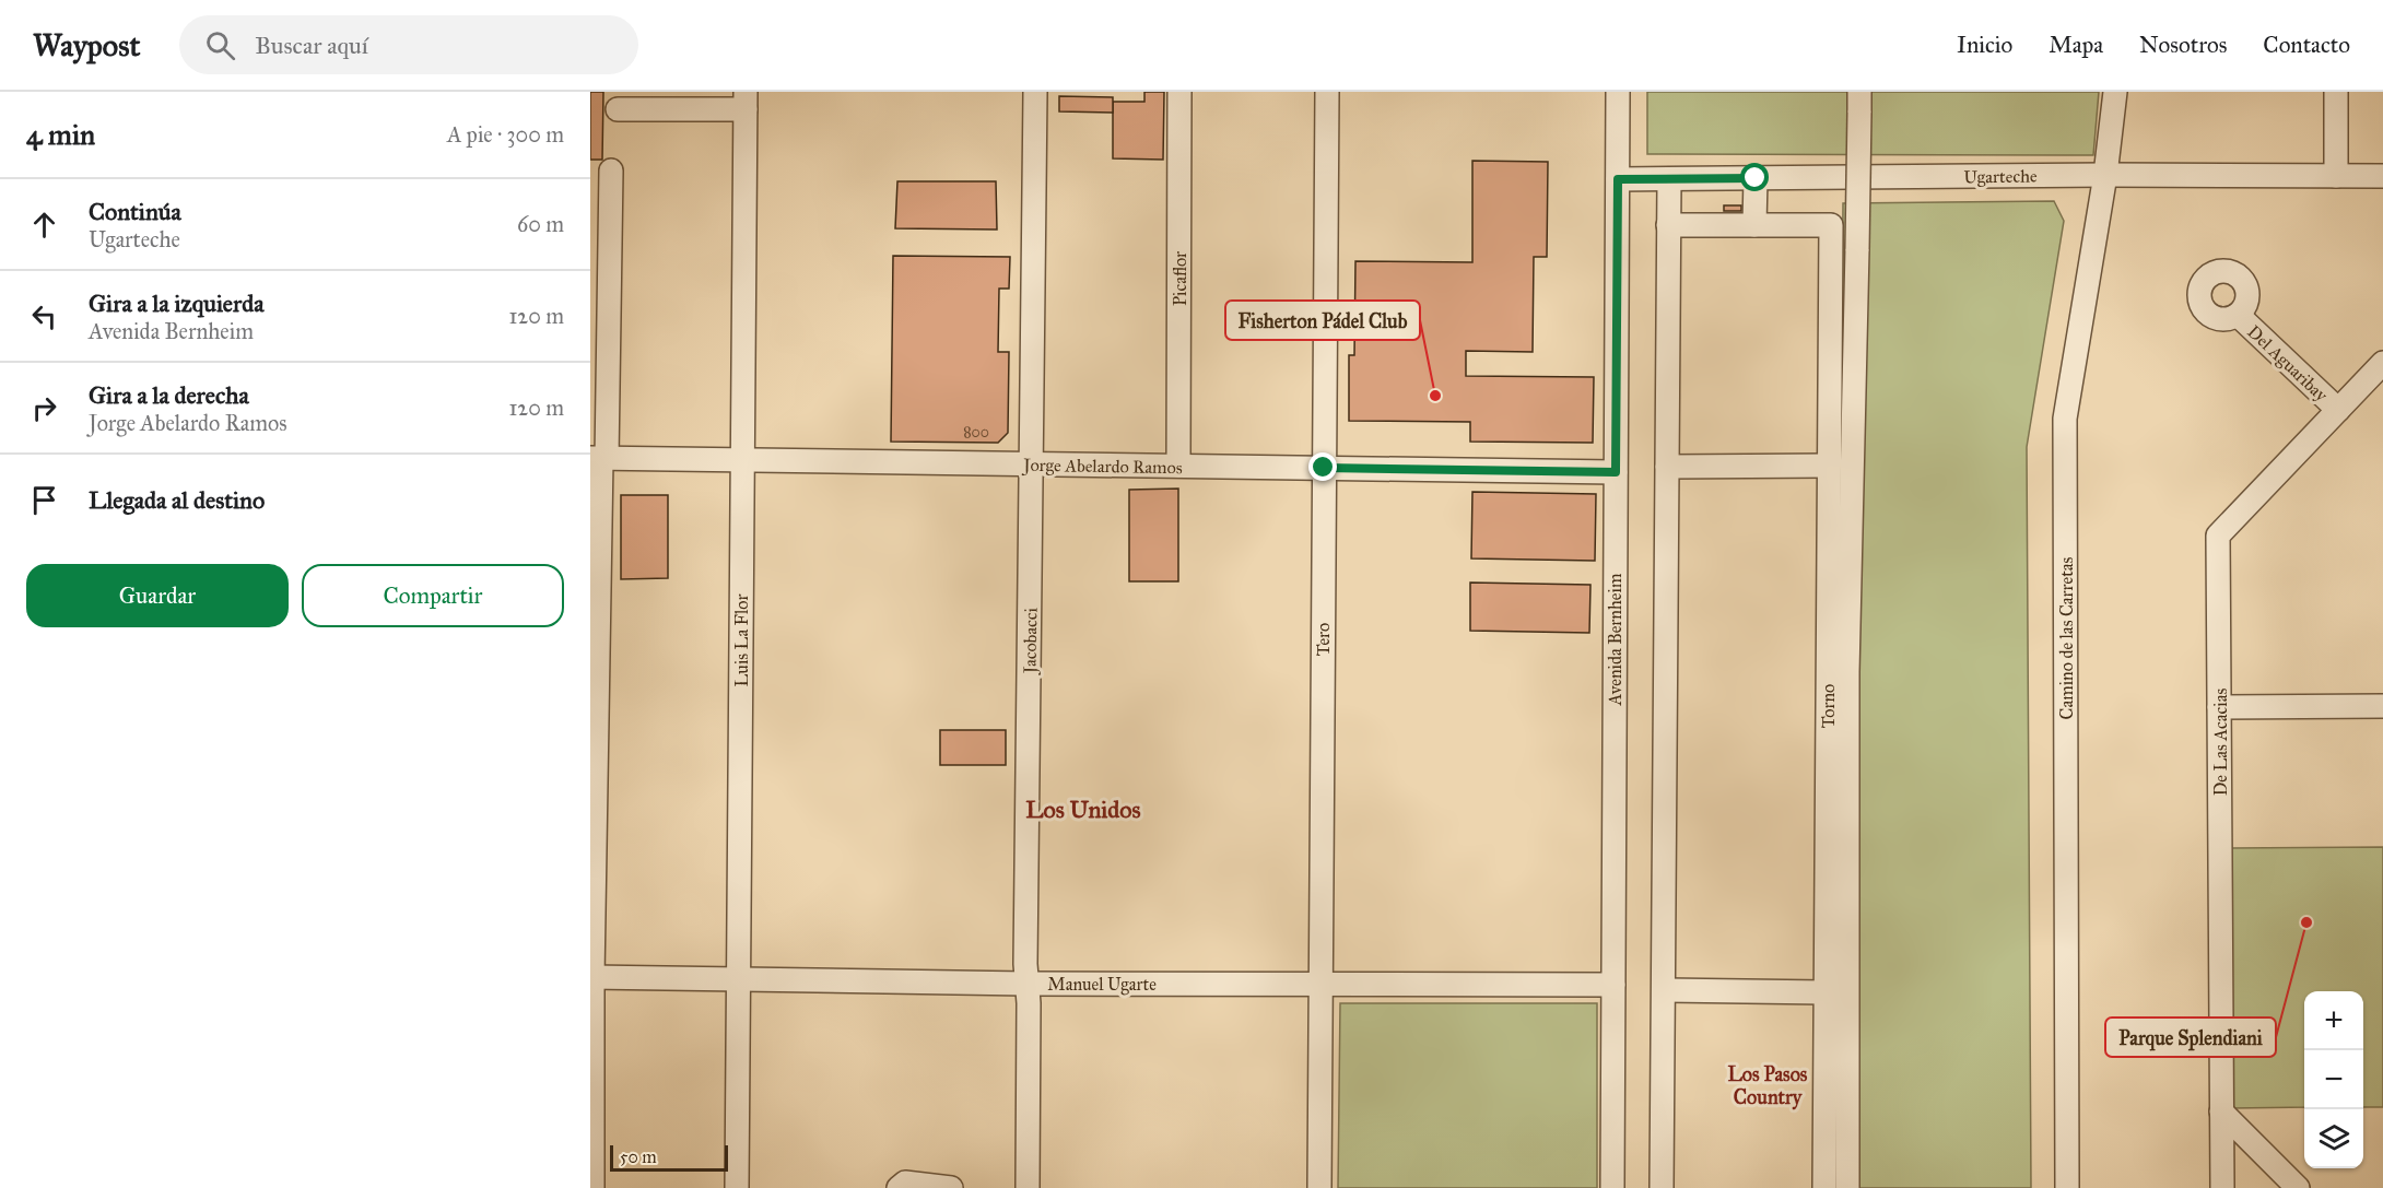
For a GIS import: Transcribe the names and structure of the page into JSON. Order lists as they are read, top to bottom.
{
  "streets": {
    "street": [
      "Ugarteche",
      "Picaflor",
      "Del Aguaribay",
      "Jorge Abelardo Ramos",
      "Camino de las Carretas",
      "Tero",
      "Avenida Bernheim",
      "Luis La Flor",
      "Jacobacci",
      "Torno",
      "De Las Acacias",
      "Manuel Ugarte"
    ]
  },
  "crossings": [
    ["Ugarteche", "Camino de las Carretas"],
    ["Ugarteche", "Avenida Bernheim"],
    ["Picaflor", "Jorge Abelardo Ramos"],
    ["Del Aguaribay", "De Las Acacias"],
    ["Jorge Abelardo Ramos", "Tero"],
    ["Jorge Abelardo Ramos", "Avenida Bernheim"],
    ["Jorge Abelardo Ramos", "Luis La Flor"],
    ["Jorge Abelardo Ramos", "Jacobacci"],
    ["Tero", "Manuel Ugarte"],
    ["Avenida Bernheim", "Manuel Ugarte"],
    ["Luis La Flor", "Manuel Ugarte"],
    ["Jacobacci", "Manuel Ugarte"]
  ],
  "districts": ["Los Unidos", "Los Pasos Country"],
  "places": ["Fisherton Pádel Club", "Parque Splendiani"],
  "house_numbers": ["800"],
  "scale_bar": "50 m",
  "page": {
    "header": "Waypost",
    "search": "Buscar aquí",
    "nav": [
      "Inicio",
      "Mapa",
      "Nosotros",
      "Contacto"
    ],
    "heading": ["4 min", "A pie · 300 m"],
    "list": [
      ["Continúa", "Ugarteche", "60 m"],
      ["Gira a la izquierda", "Avenida Bernheim", "120 m"],
      ["Gira a la derecha", "Jorge Abelardo Ramos", "120 m"],
      "Llegada al destino"
    ],
    "buttons": ["Guardar", "Compartir"],
    "map_buttons": ["+", "−"],
    "scale": "50 m"
  }
}
